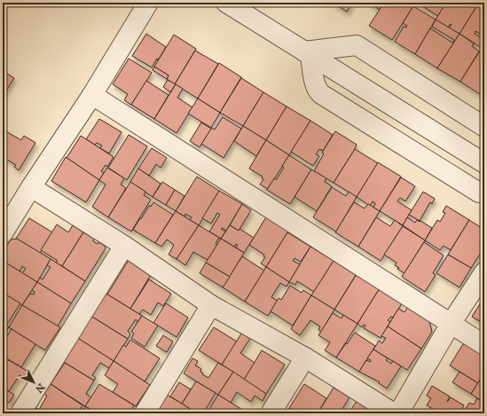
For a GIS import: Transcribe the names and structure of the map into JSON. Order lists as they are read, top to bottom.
{
  "north": "bottom right"
}
